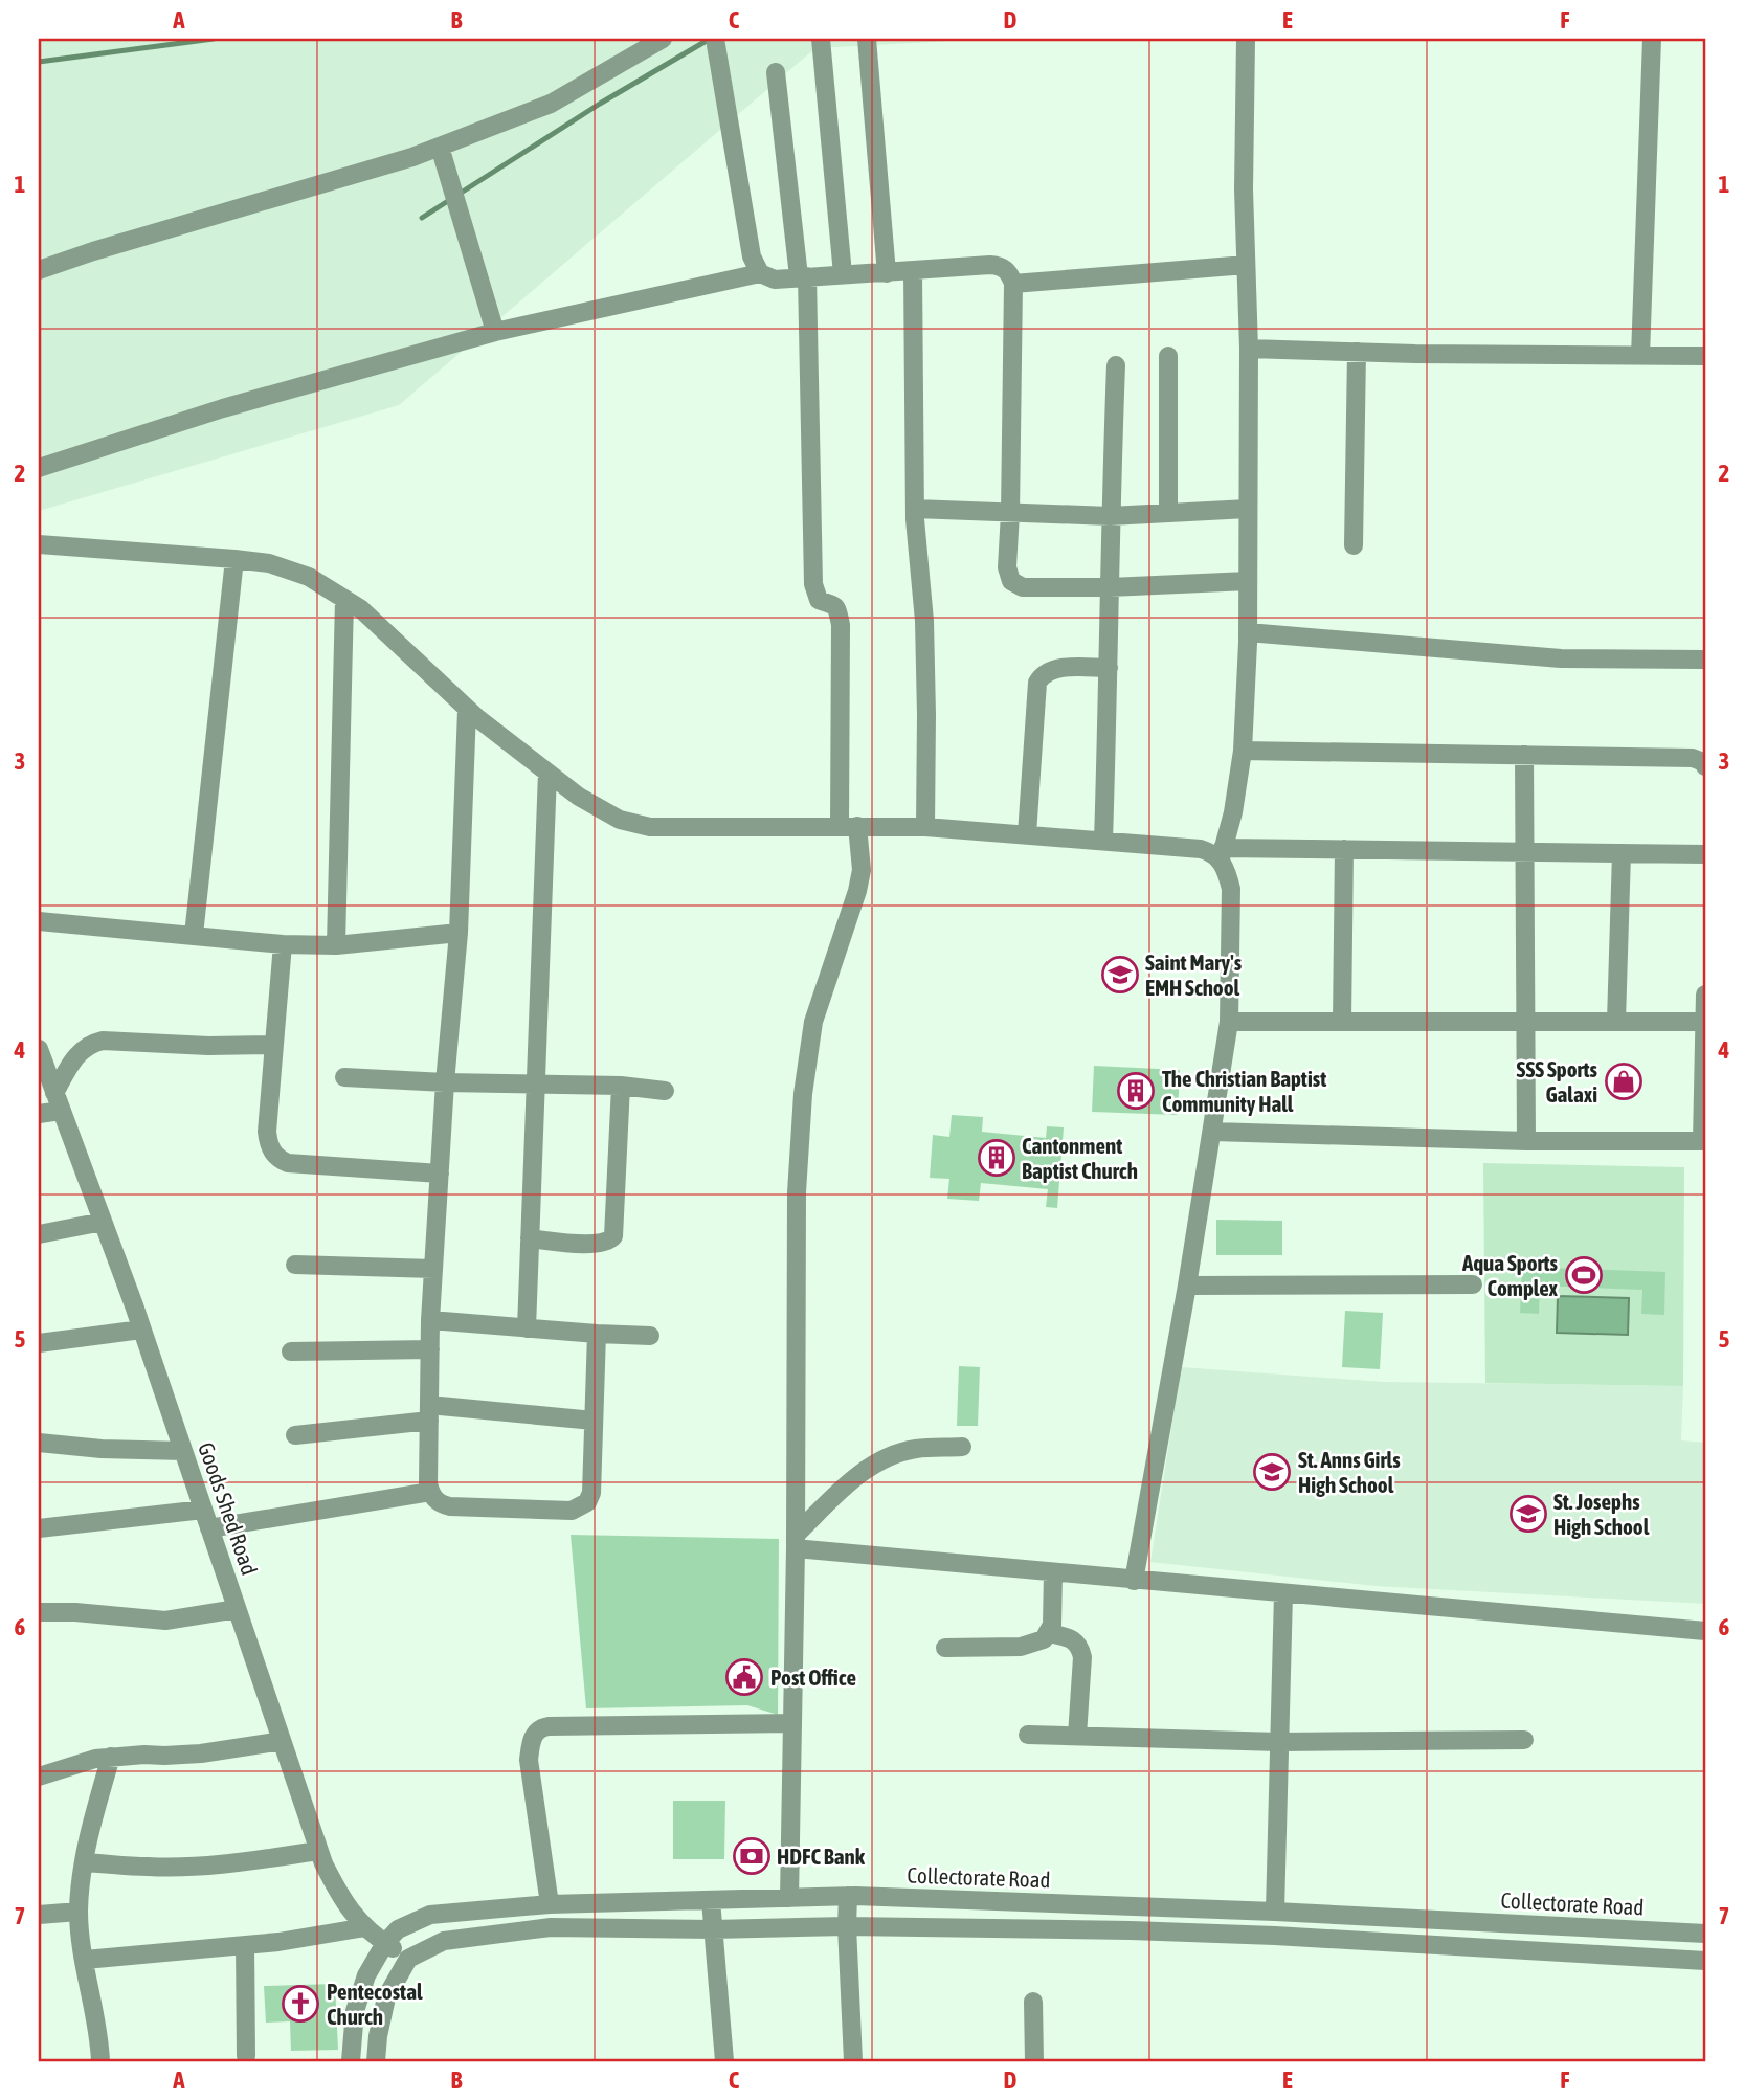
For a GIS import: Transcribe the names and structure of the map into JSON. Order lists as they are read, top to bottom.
{
  "streets": {
    "street": ["Goods Shed Road", "Collectorate Road"]
  },
  "crossings": [
    ["Goods Shed Road", "Collectorate Road"]
  ],
  "places": {
    "school or university": ["Saint Mary's EMH School", "St. Anns Girls High School", "St. Josephs High School"],
    "shop": ["SSS Sports Galaxi"],
    "building": ["The Christian Baptist Community Hall", "Cantonment Baptist Church"],
    "sports": ["Aqua Sports Complex"],
    "public building": ["Post Office"],
    "bank": ["HDFC Bank"],
    "church": ["Pentecostal Church"]
  },
  "grid": {
    "columns": [
      "A",
      "B",
      "C",
      "D",
      "E",
      "F"
    ],
    "rows": [
      "1",
      "2",
      "3",
      "4",
      "5",
      "6",
      "7"
    ]
  }
}
